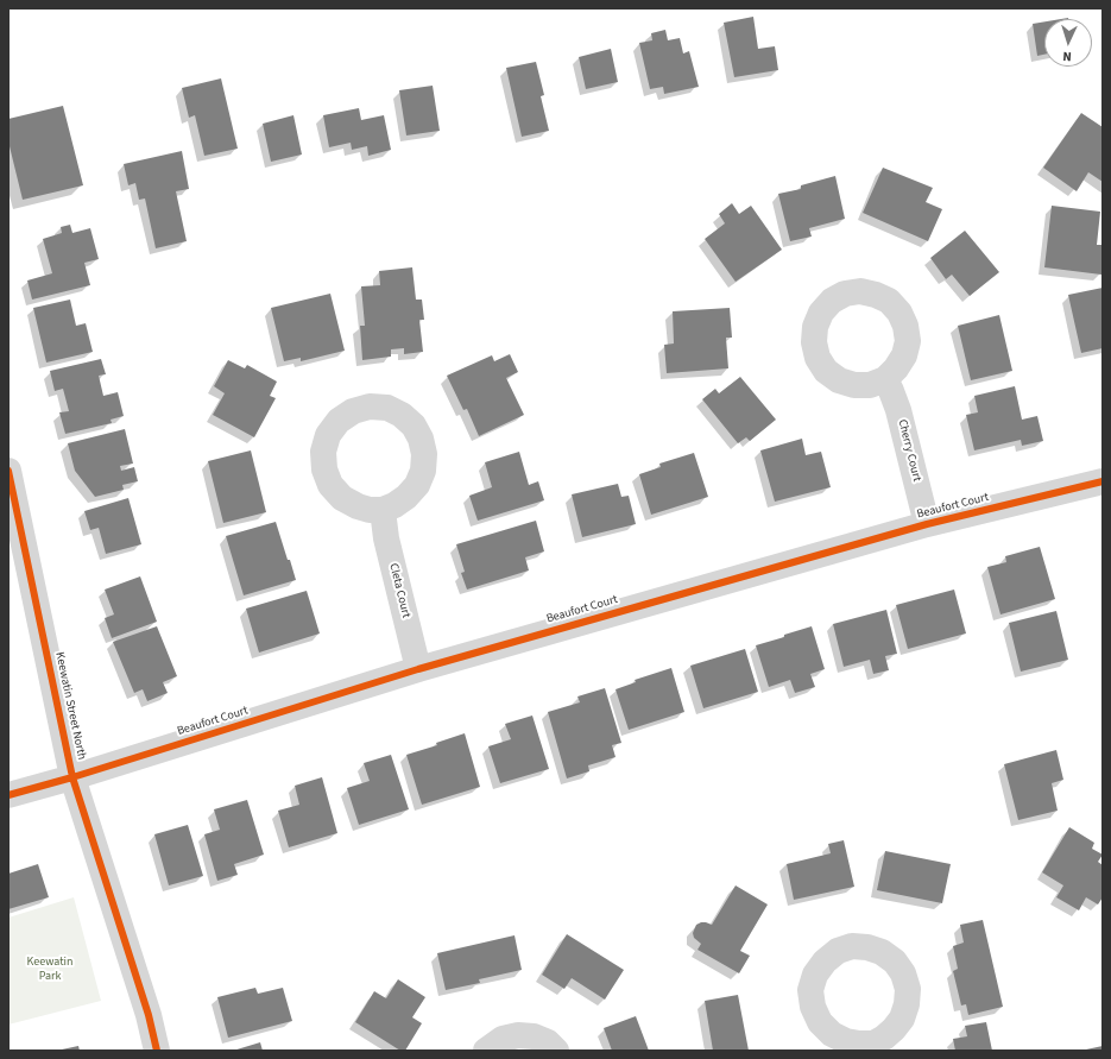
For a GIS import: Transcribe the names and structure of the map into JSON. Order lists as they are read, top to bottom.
{
  "streets": {
    "street": [
      "Cherry Court",
      "Beaufort Court",
      "Cleta Court",
      "Keewatin Street North"
    ]
  },
  "crossings": [
    ["Cherry Court", "Beaufort Court"],
    ["Beaufort Court", "Cleta Court"],
    ["Beaufort Court", "Keewatin Street North"]
  ],
  "parks": ["Keewatin Park"],
  "north": "bottom"
}
